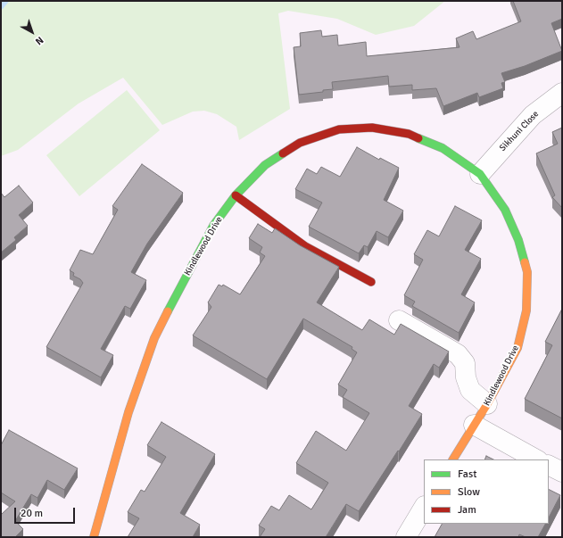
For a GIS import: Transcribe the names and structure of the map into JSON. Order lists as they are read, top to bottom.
{
  "streets": {
    "street": ["Sikhuni Close", "Kindlewood Drive"]
  },
  "crossings": [
    ["Sikhuni Close", "Kindlewood Drive"]
  ],
  "legend": ["Fast", "Slow", "Jam"],
  "scale_bar": "20 m",
  "north": "bottom right"
}
